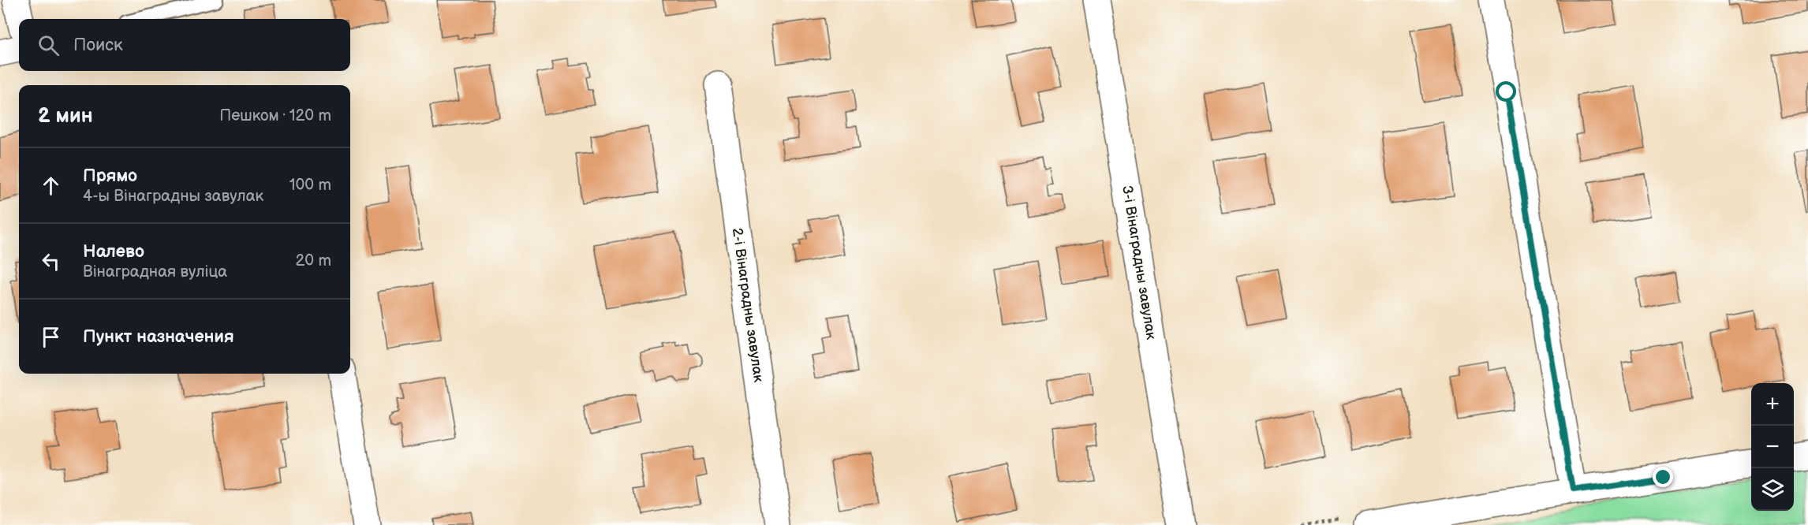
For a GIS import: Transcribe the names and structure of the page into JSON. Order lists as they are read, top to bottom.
{
  "streets": {
    "street": ["3-і Вінаградны завулак", "2-і Вінаградны завулак"]
  },
  "page": {
    "search": "Поиск",
    "heading": ["2 мин", "Пешком · 120 m"],
    "list": [
      ["Прямо", "4-ы Вінаградны завулак", "100 m"],
      ["Налево", "Вінаградная вуліца", "20 m"],
      "Пункт назначения"
    ],
    "map_buttons": ["+", "−"]
  }
}
